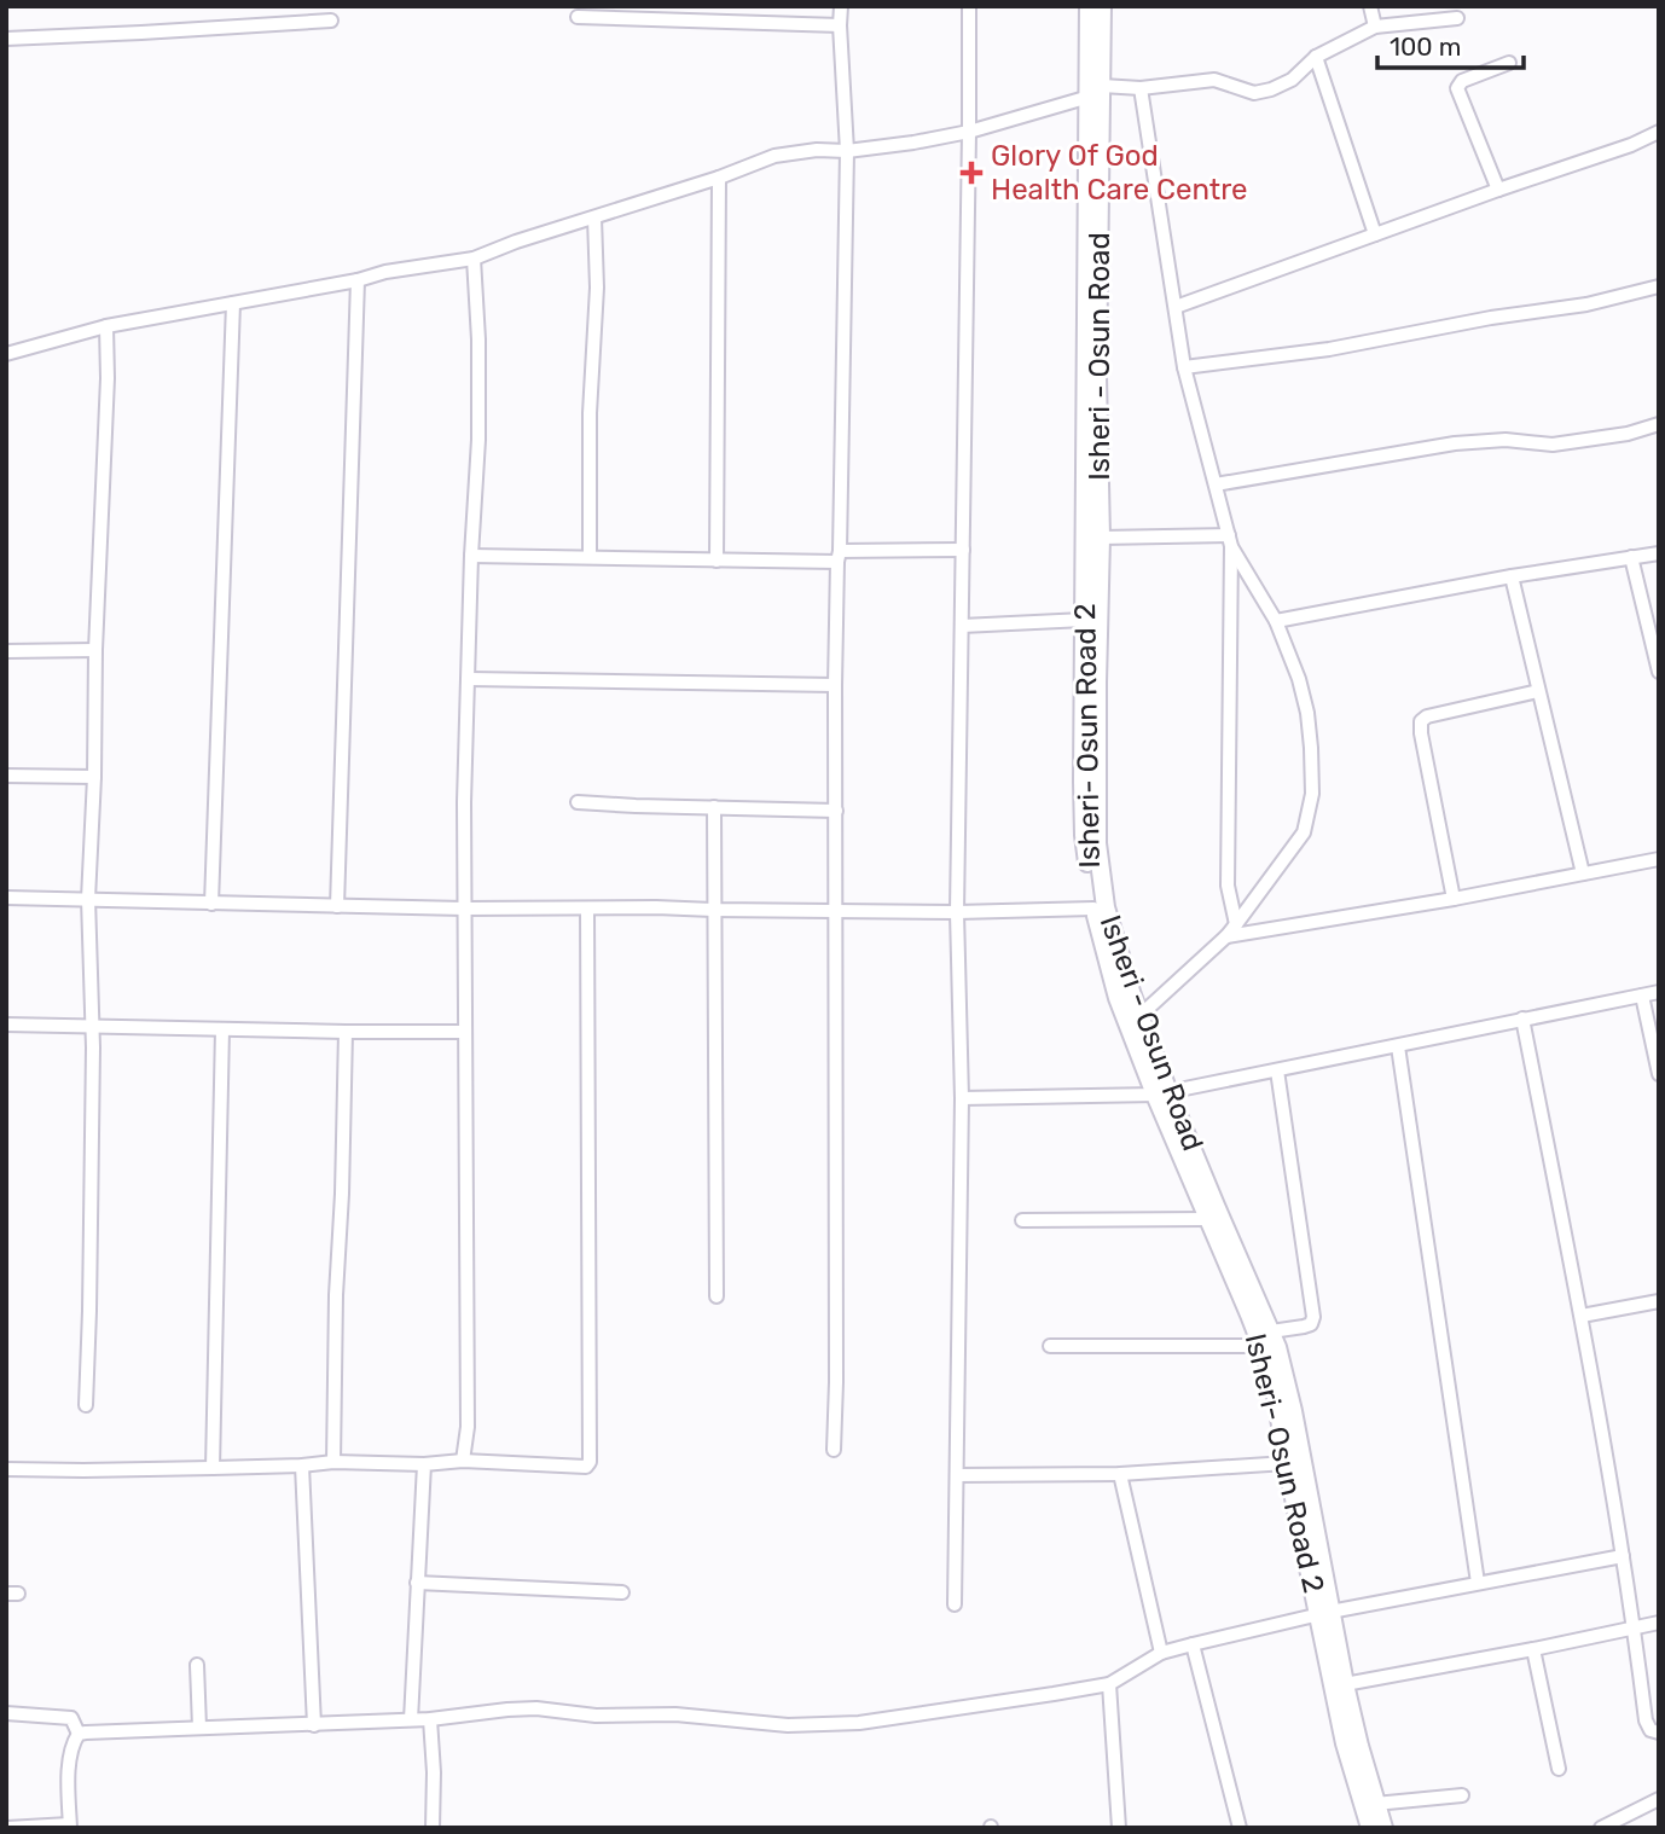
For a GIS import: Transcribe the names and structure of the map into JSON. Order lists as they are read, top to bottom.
{
  "streets": {
    "main road": ["Isheri - Osun Road", "Isheri- Osun Road 2"]
  },
  "crossings": [
    ["Isheri - Osun Road", "Isheri- Osun Road 2"]
  ],
  "places": {
    "health": ["Glory Of God Health Care Centre"]
  },
  "scale_bar": "100 m"
}
